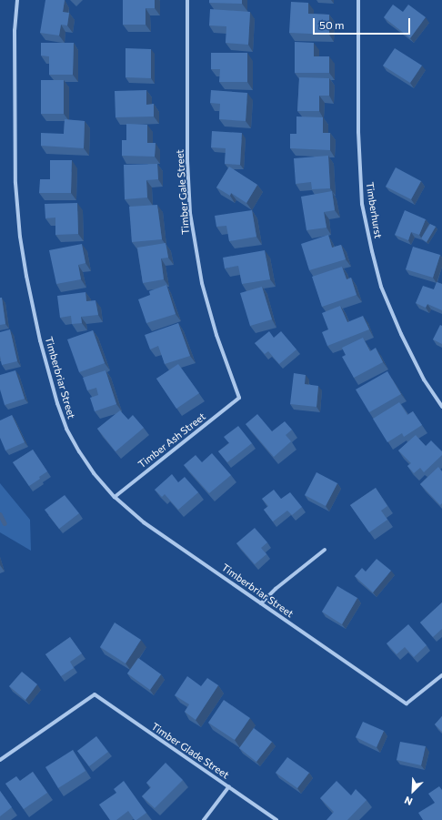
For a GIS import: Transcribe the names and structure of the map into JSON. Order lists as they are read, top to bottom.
{
  "streets": {
    "street": [
      "Timber Gale Street",
      "Timberhurst",
      "Timberbriar Street",
      "Timber Ash Street",
      "Timber Glade Street"
    ]
  },
  "crossings": [
    ["Timber Gale Street", "Timber Ash Street"],
    ["Timberbriar Street", "Timber Ash Street"]
  ],
  "scale_bar": "50 m",
  "north": "bottom left"
}
